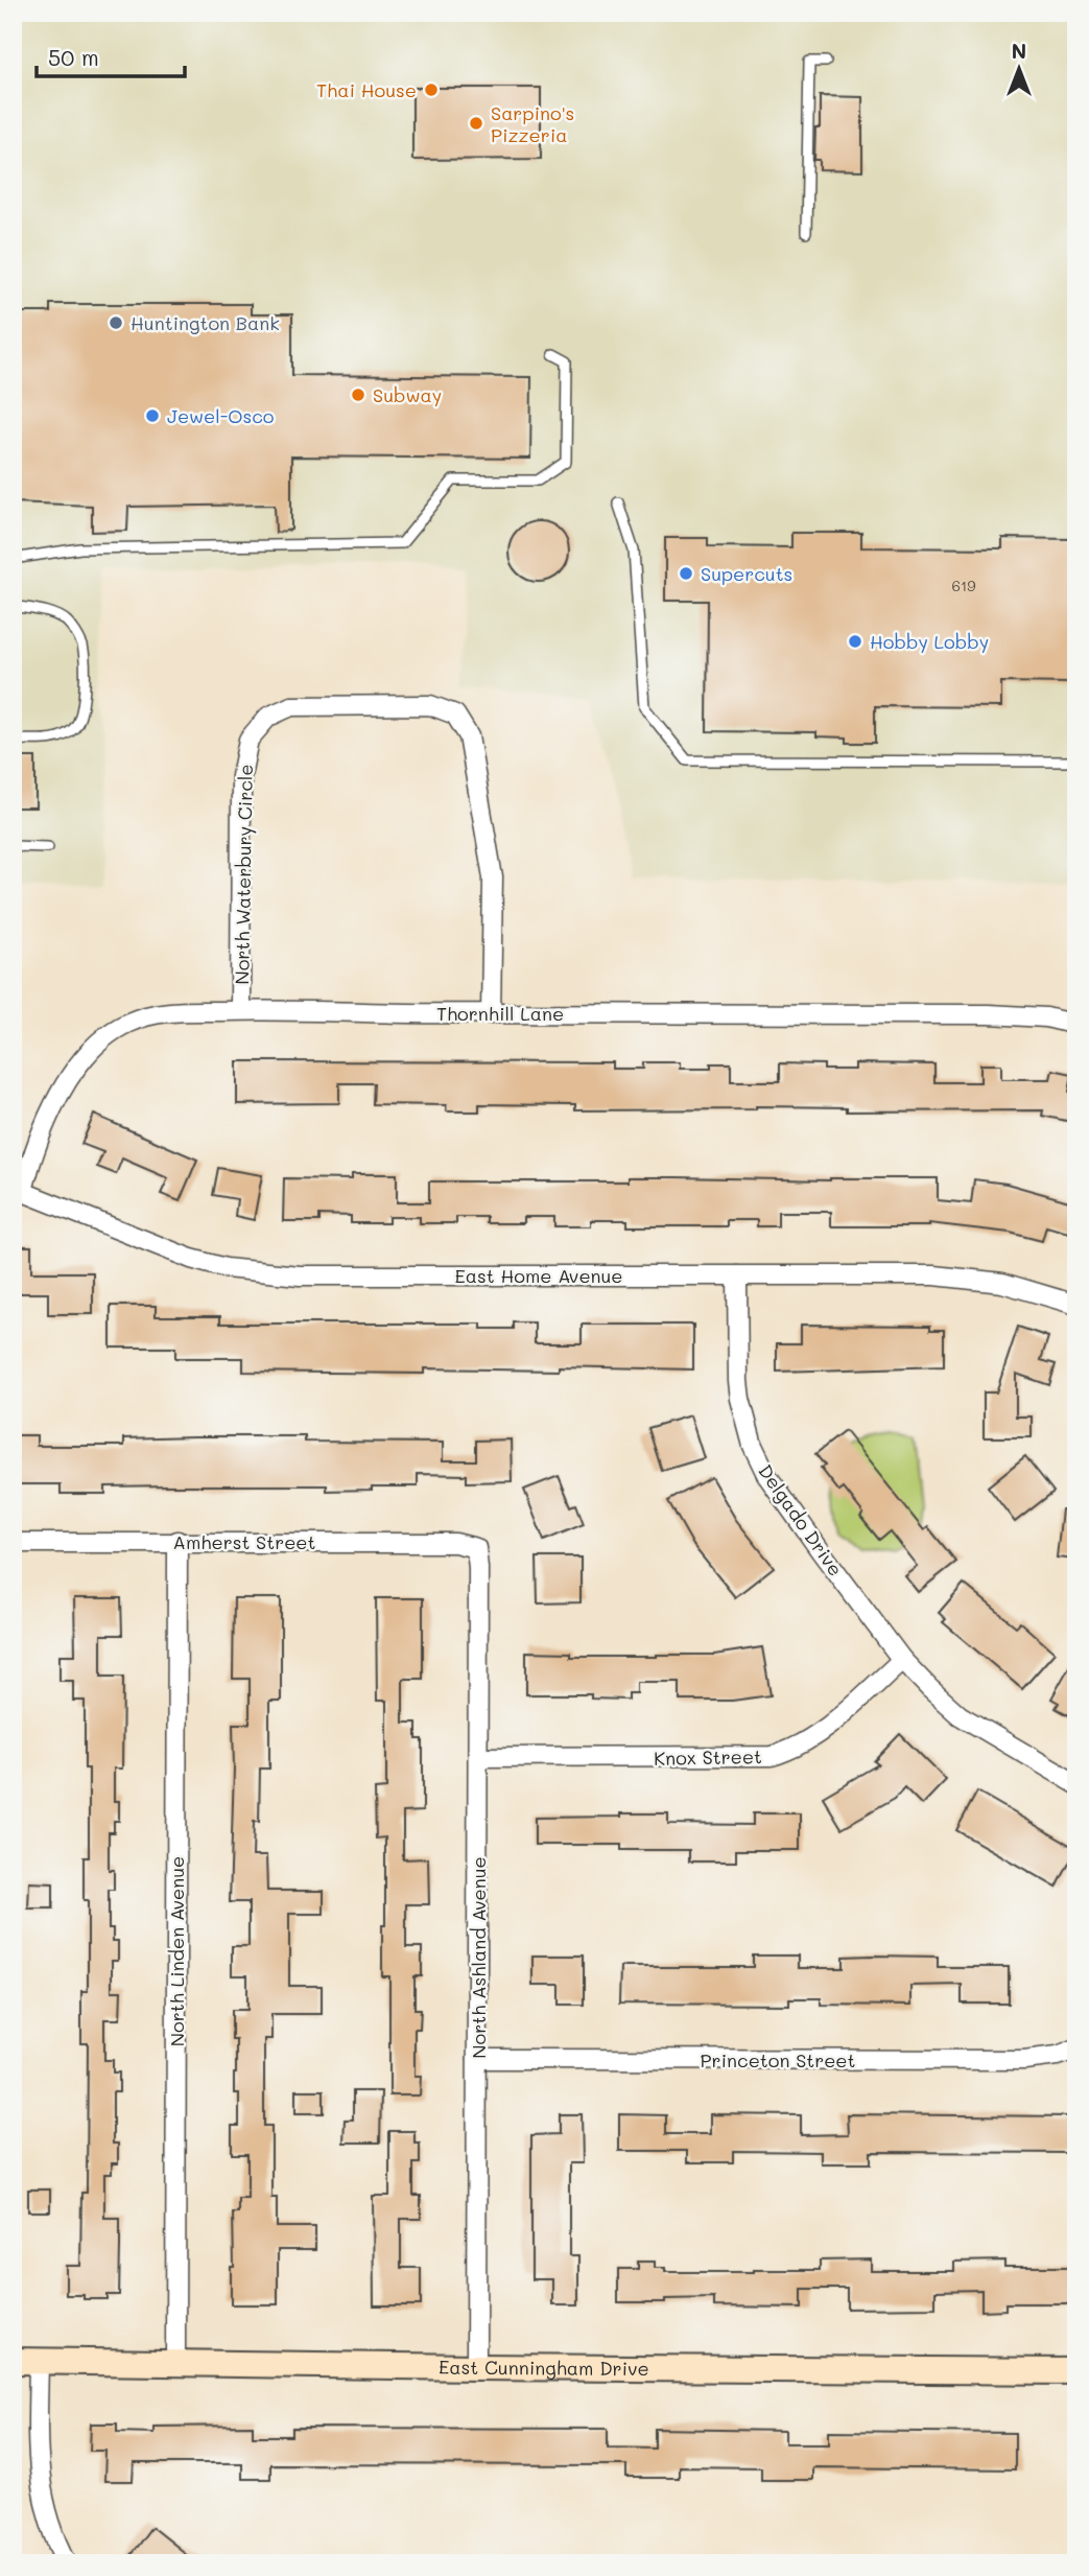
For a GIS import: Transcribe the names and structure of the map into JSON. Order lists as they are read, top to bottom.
{
  "streets": {
    "street": [
      "North Waterbury Circle",
      "Thornhill Lane",
      "East Home Avenue",
      "Delgado Drive",
      "Amherst Street",
      "Knox Street",
      "North Linden Avenue",
      "North Ashland Avenue",
      "Princeton Street",
      "East Cunningham Drive"
    ]
  },
  "crossings": [
    ["North Waterbury Circle", "Thornhill Lane"],
    ["Thornhill Lane", "East Home Avenue"],
    ["East Home Avenue", "Delgado Drive"],
    ["Delgado Drive", "Knox Street"],
    ["Amherst Street", "North Linden Avenue"],
    ["Amherst Street", "North Ashland Avenue"],
    ["Knox Street", "North Ashland Avenue"],
    ["North Linden Avenue", "East Cunningham Drive"],
    ["North Ashland Avenue", "Princeton Street"],
    ["North Ashland Avenue", "East Cunningham Drive"]
  ],
  "places": [
    "Thai House",
    "Sarpino's Pizzeria",
    "Huntington Bank",
    "Subway",
    "Jewel-Osco",
    "Supercuts",
    "Hobby Lobby"
  ],
  "house_numbers": ["619"],
  "scale_bar": "50 m",
  "north": "top"
}
